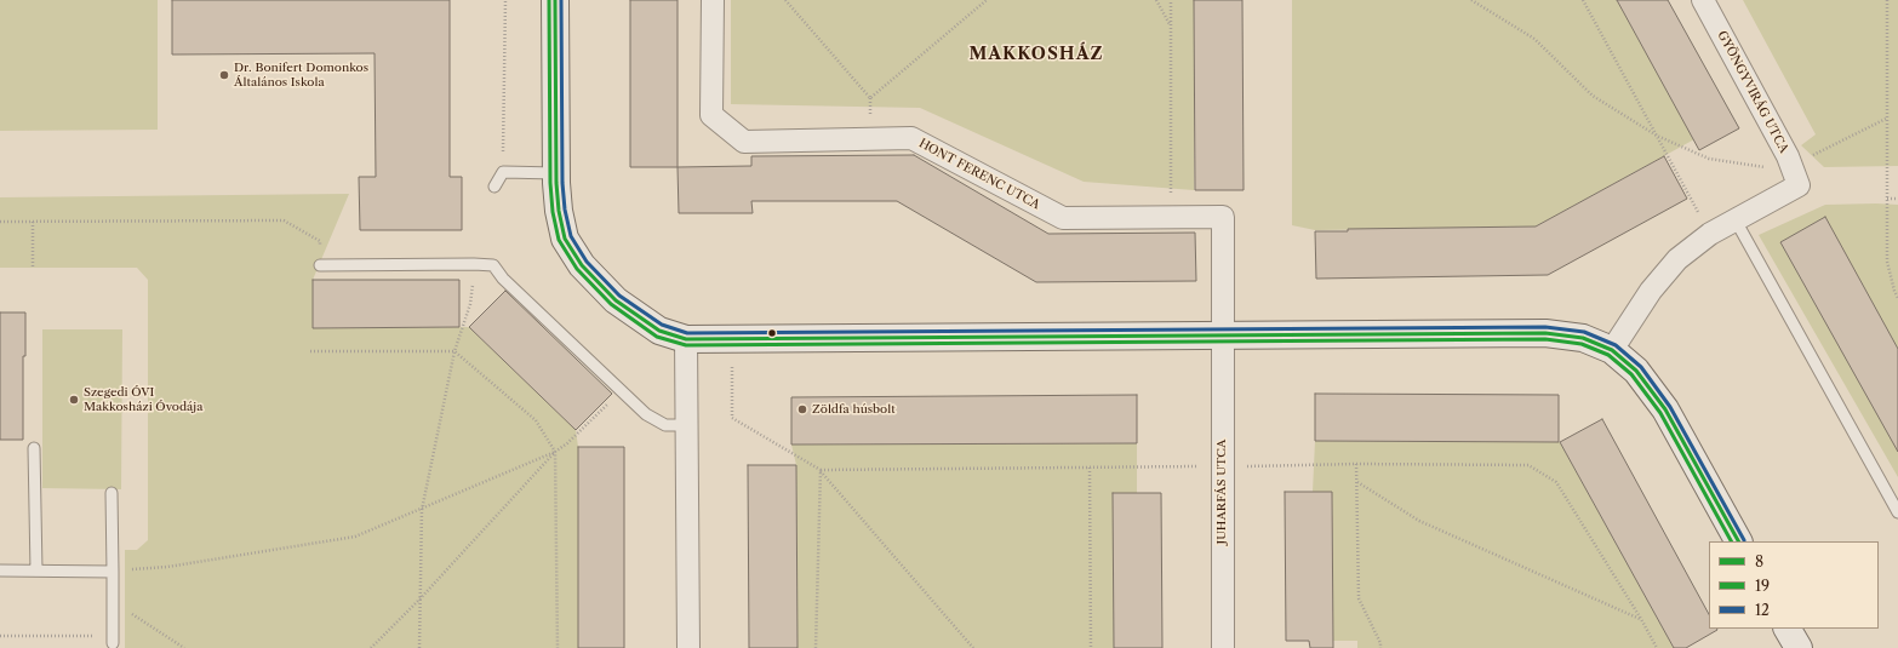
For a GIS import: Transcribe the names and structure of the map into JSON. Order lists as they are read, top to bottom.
{
  "streets": {
    "street": ["GYÖNGYVIRÁG UTCA", "HONT FERENC UTCA", "JUHARFÁS UTCA"]
  },
  "crossings": [
    ["HONT FERENC UTCA", "JUHARFÁS UTCA"]
  ],
  "districts": ["MAKKOSHÁZ"],
  "places": ["Dr. Bonifert Domonkos Általános Iskola", "Szegedi ÓVI Makkosházi Óvodája", "Zöldfa húsbolt"],
  "lines": ["transit line 8", "transit line 19", "transit line 12"],
  "legend": ["8", "19", "12"]
}
